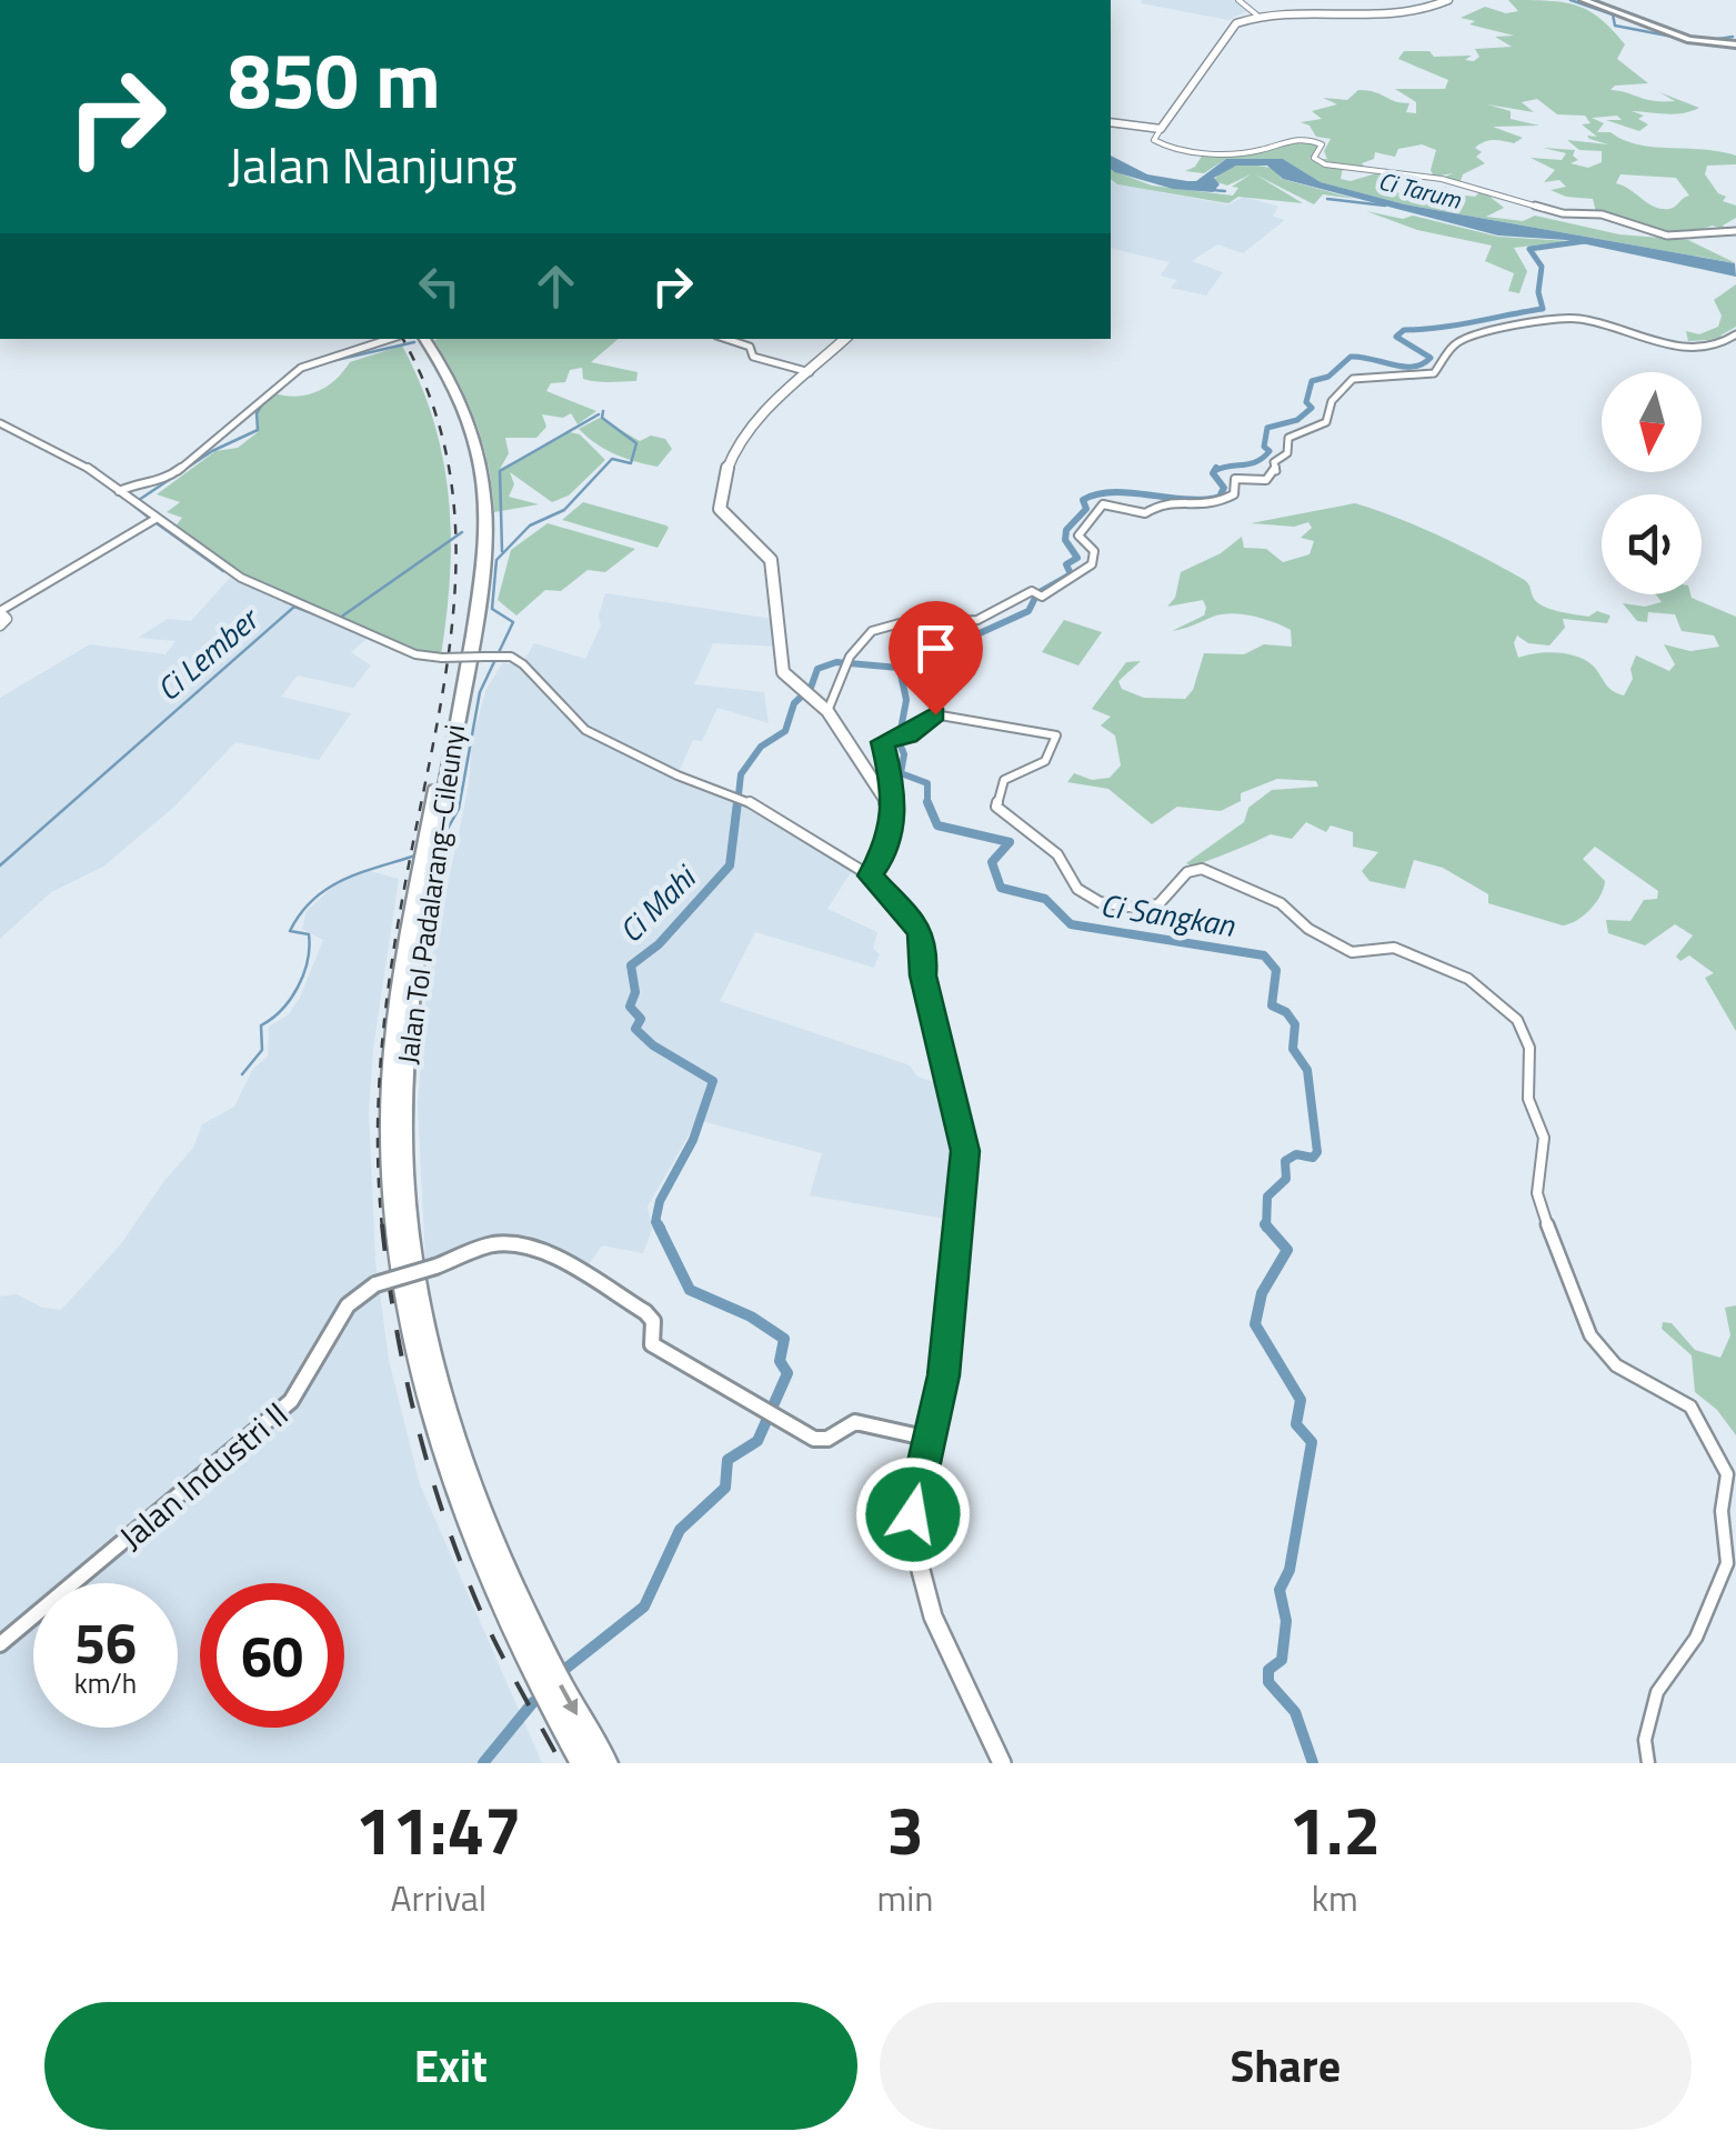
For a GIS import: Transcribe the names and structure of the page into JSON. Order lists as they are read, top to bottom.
{
  "streets": {
    "highway": ["Jalan Tol Padalarang–Cileunyi"],
    "main road": ["Jalan Industri II"]
  },
  "water": [
    "Ci Tarum",
    "Ci Lember",
    "Ci Mahi",
    "Ci Sangkan"
  ],
  "north": "bottom",
  "page": {
    "turn": ["850 m", "Jalan Nanjung"],
    "speed": "56 km/h",
    "limit": "60",
    "eta": [
      "11:47",
      "Arrival",
      "3",
      "min",
      "1.2",
      "km"
    ],
    "buttons": ["Exit", "Share"]
  }
}
